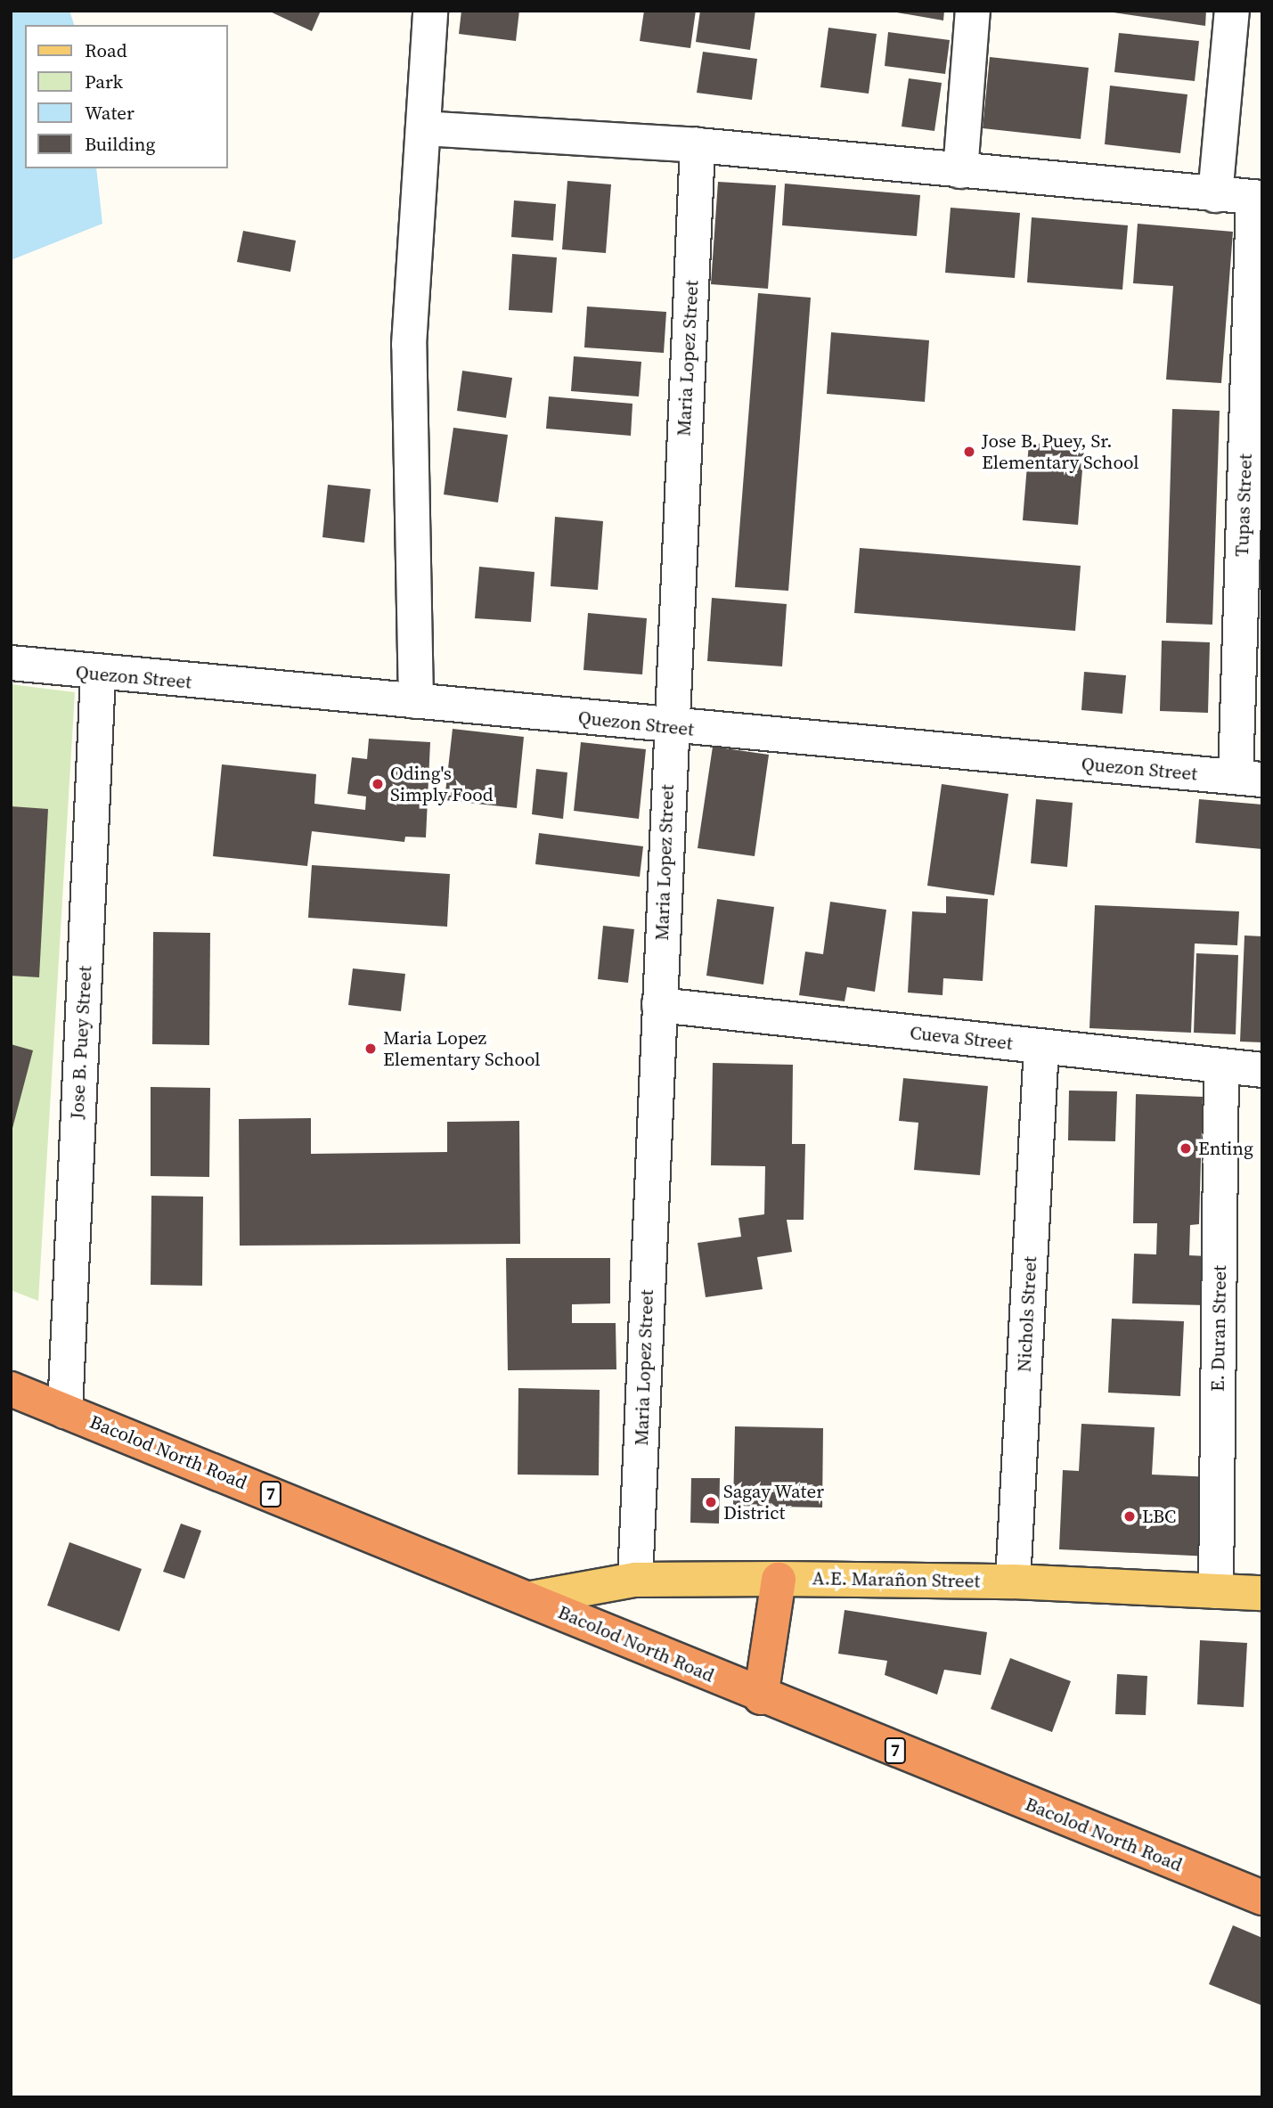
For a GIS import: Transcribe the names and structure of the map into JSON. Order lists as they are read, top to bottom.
{
  "streets": {
    "highway": ["Bacolod North Road", "7"],
    "main road": ["A.E. Marañon Street"],
    "street": [
      "Maria Lopez Street",
      "Tupas Street",
      "Quezon Street",
      "Cueva Street",
      "Jose B. Puey Street",
      "Nichols Street",
      "E. Duran Street"
    ]
  },
  "crossings": [
    ["Maria Lopez Street", "Quezon Street"],
    ["Maria Lopez Street", "Cueva Street"],
    ["Maria Lopez Street", "A.E. Marañon Street"],
    ["Tupas Street", "Quezon Street"],
    ["Quezon Street", "Jose B. Puey Street"],
    ["Cueva Street", "Nichols Street"],
    ["Cueva Street", "E. Duran Street"],
    ["Jose B. Puey Street", "Bacolod North Road"],
    ["Nichols Street", "A.E. Marañon Street"],
    ["E. Duran Street", "A.E. Marañon Street"],
    ["Bacolod North Road", "A.E. Marañon Street"]
  ],
  "places": [
    "Jose B. Puey, Sr. Elementary School",
    "Oding's Simply Food",
    "Maria Lopez Elementary School",
    "Enting",
    "Sagay Water District",
    "LBC"
  ],
  "legend": [
    "Road",
    "Park",
    "Water",
    "Building"
  ]
}
